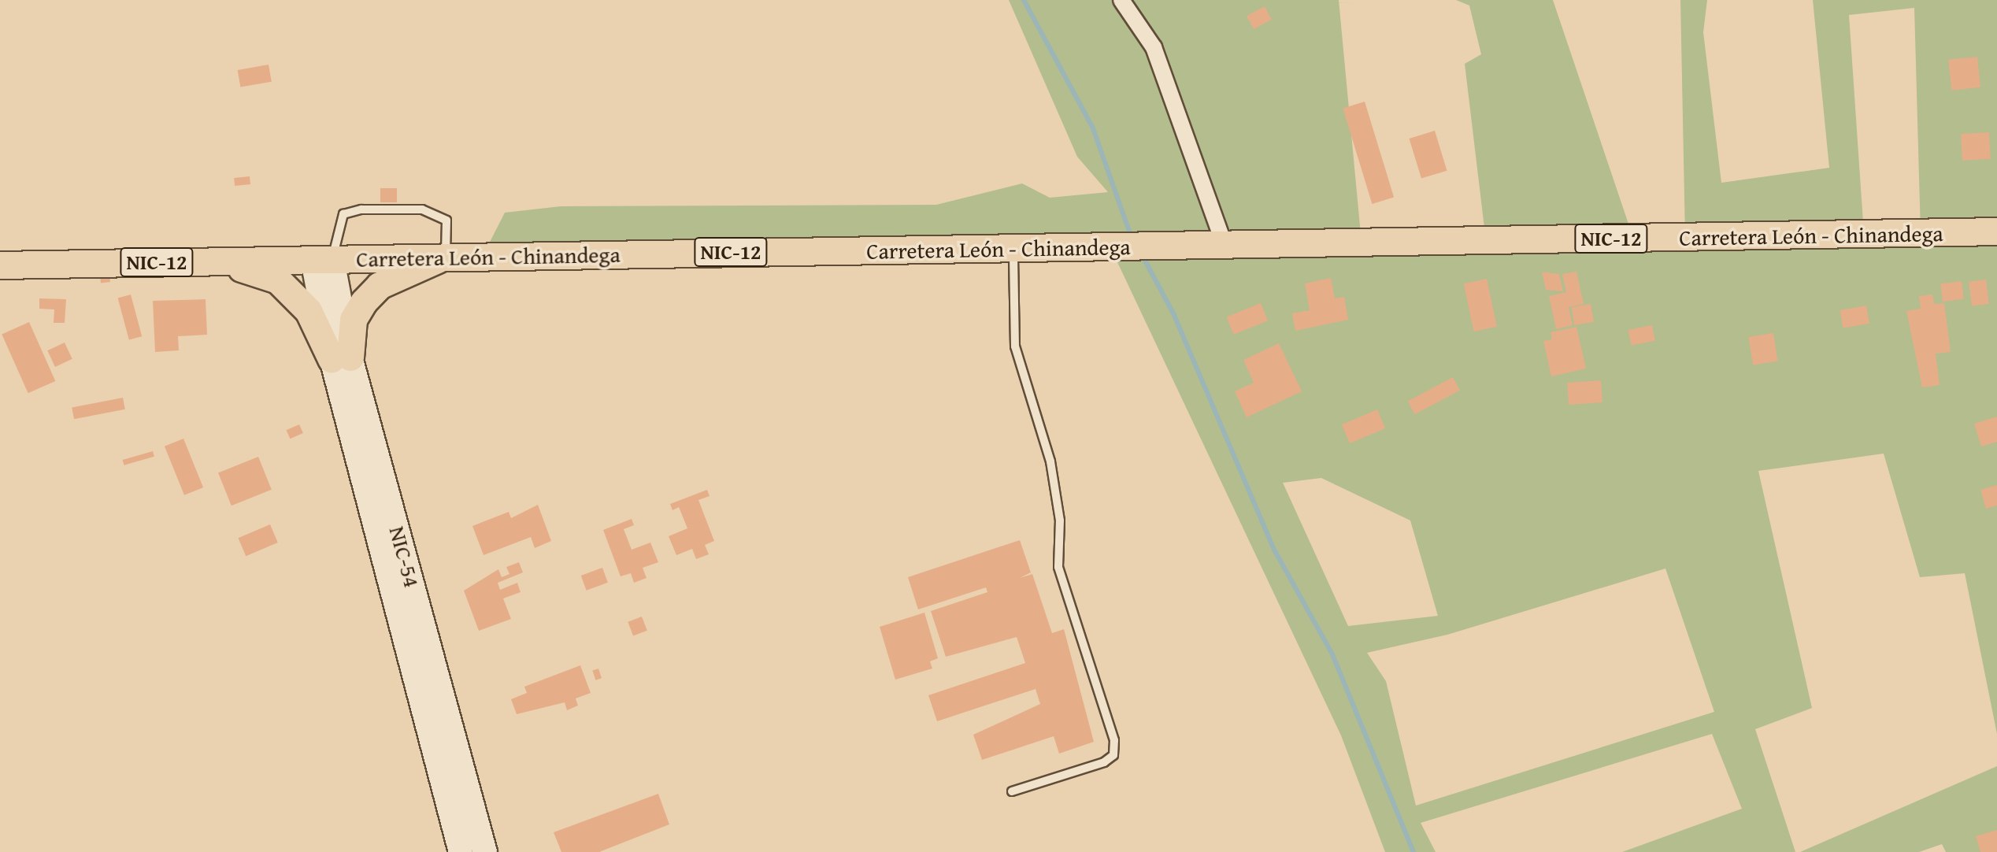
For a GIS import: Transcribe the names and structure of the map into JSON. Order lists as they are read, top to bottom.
{
  "streets": {
    "highway": ["Carretera León - Chinandega", "NIC-12"],
    "main road": ["NIC-54"]
  },
  "crossings": [
    ["Carretera León - Chinandega", "NIC-54"]
  ]
}
